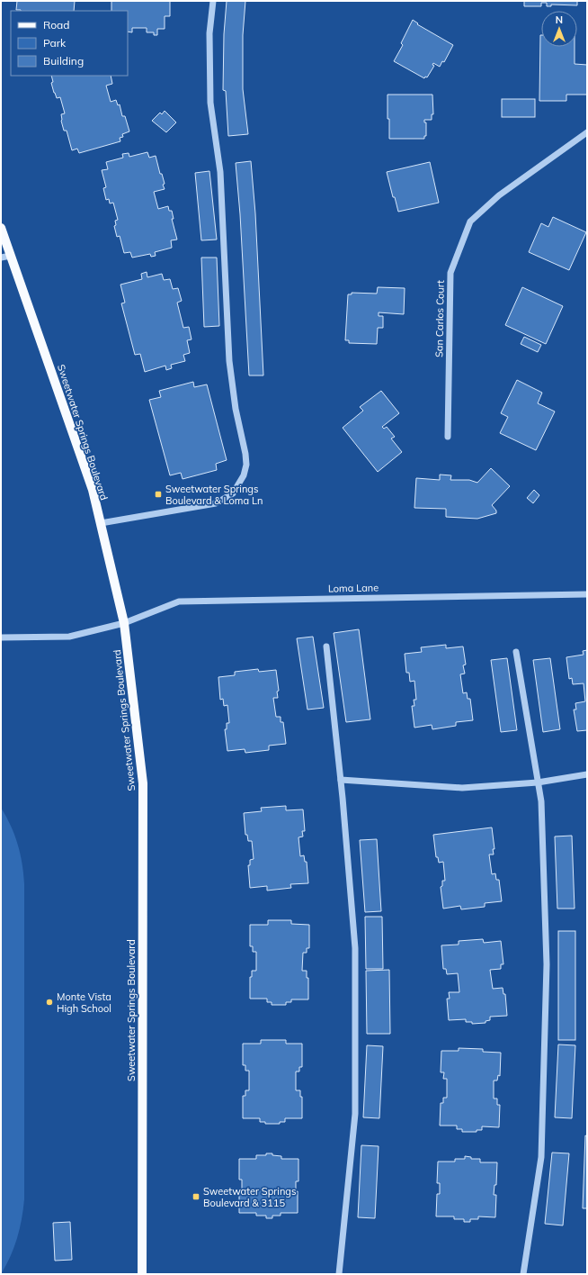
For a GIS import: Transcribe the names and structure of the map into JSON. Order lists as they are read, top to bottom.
{
  "streets": {
    "main road": ["Sweetwater Springs Boulevard"],
    "street": ["San Carlos Court", "Loma Lane"]
  },
  "crossings": [
    ["Sweetwater Springs Boulevard", "Loma Lane"]
  ],
  "places": {
    "transit": ["Sweetwater Springs Boulevard & Loma Ln", "Sweetwater Springs Boulevard & 3115"],
    "other": ["Monte Vista High School"]
  },
  "legend": ["Road", "Park", "Building"],
  "north": "top"
}
